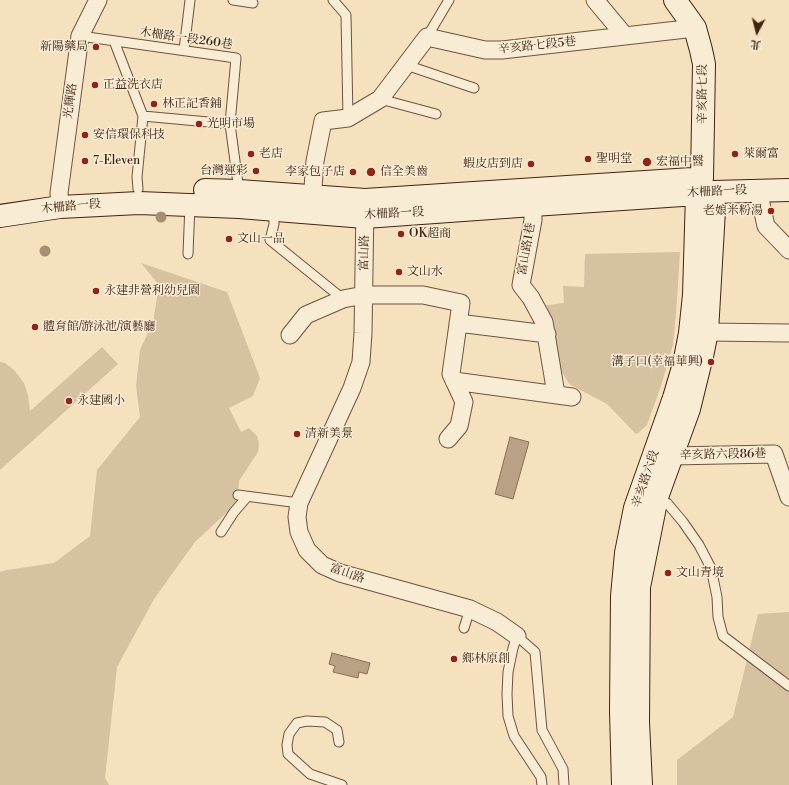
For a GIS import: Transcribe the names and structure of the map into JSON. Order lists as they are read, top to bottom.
{
  "streets": {
    "main road": ["辛亥路七段", "木柵路一段", "辛亥路六段"],
    "street": [
      "辛亥路七段5巷",
      "光輝路",
      "富山路1巷",
      "富山路",
      "辛亥路六段86巷"
    ],
    "lane": ["木柵路一段260巷"]
  },
  "crossings": [
    ["木柵路一段260巷", "光輝路"],
    ["木柵路一段260巷", "木柵路一段"],
    ["辛亥路七段5巷", "辛亥路七段"],
    ["辛亥路七段", "木柵路一段"],
    ["辛亥路七段", "辛亥路六段"],
    ["光輝路", "木柵路一段"],
    ["木柵路一段", "富山路1巷"],
    ["木柵路一段", "富山路"],
    ["木柵路一段", "辛亥路六段"],
    ["辛亥路六段86巷", "辛亥路六段"]
  ],
  "places": [
    "新陽藥局",
    "正益洗衣店",
    "林正記香鋪",
    "光明市場",
    "安信環保科技",
    "老店",
    "萊爾富",
    "聖明堂",
    "7-Eleven",
    "宏福中醫",
    "蝦皮店到店",
    "台灣運彩",
    "李家包子店",
    "信全美齒",
    "老娘米粉湯",
    "OK超商",
    "文山一品",
    "文山水",
    "永建非營利幼兒園",
    "體育館/游泳池/演藝廳",
    "溝子口(幸福華興)",
    "永建國小",
    "清新美景",
    "文山青境",
    "鄉林原創"
  ],
  "north": "bottom"
}
